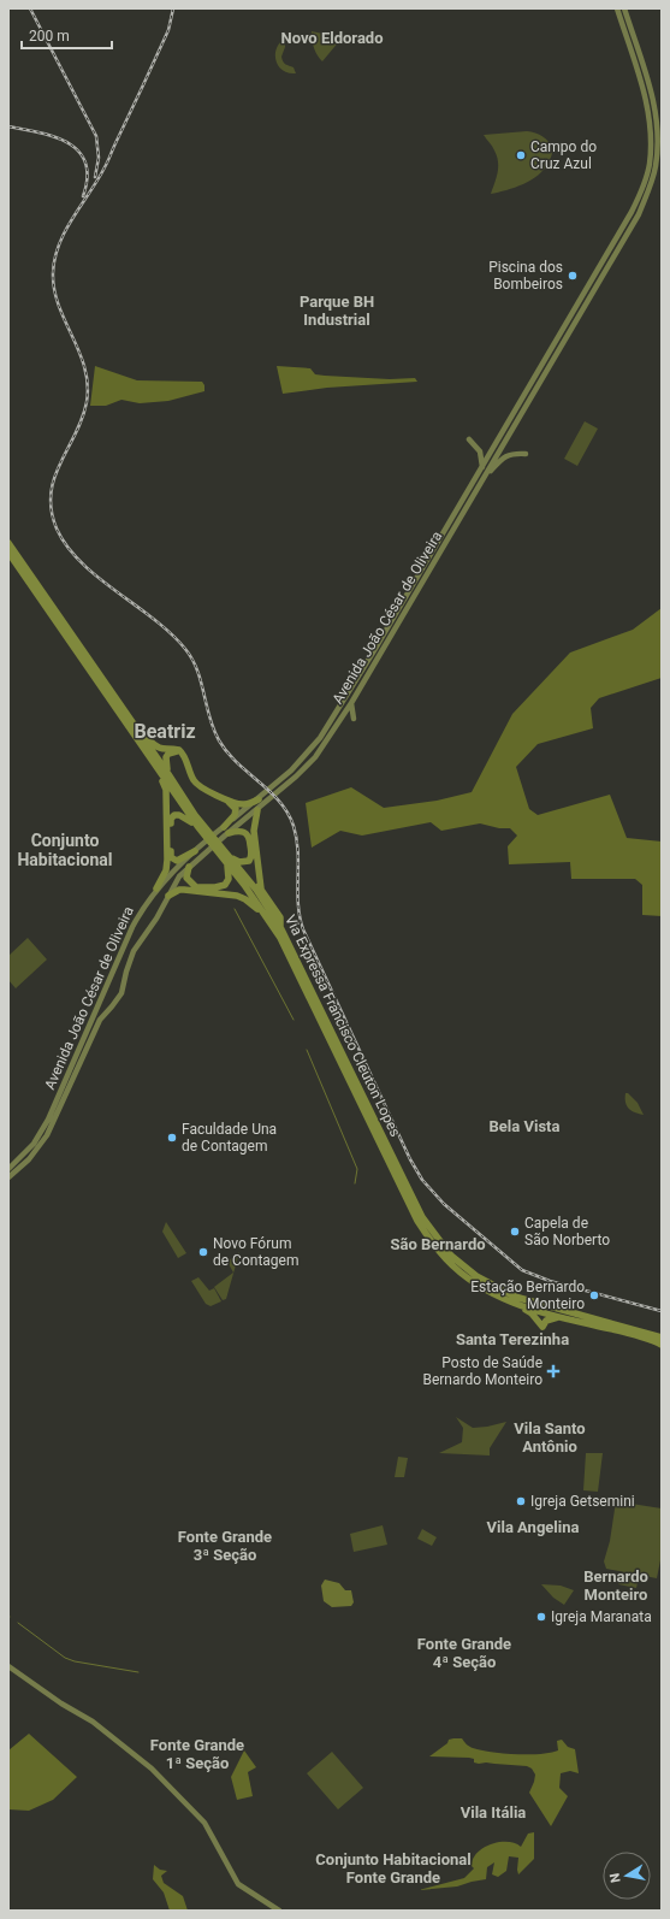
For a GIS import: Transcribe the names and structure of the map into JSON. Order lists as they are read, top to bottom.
{
  "streets": {
    "highway": ["Via Expressa Francisco Cleuton Lopes"],
    "main road": ["Avenida João César de Oliveira"]
  },
  "districts": [
    "Novo Eldorado",
    "Parque BH Industrial",
    "Beatriz",
    "Conjunto Habitacional",
    "Bela Vista",
    "São Bernardo",
    "Santa Terezinha",
    "Vila Santo Antônio",
    "Vila Angelina",
    "Fonte Grande 3ª Seção",
    "Bernardo Monteiro",
    "Fonte Grande 4ª Seção",
    "Fonte Grande 1ª Seção",
    "Vila Itália",
    "Conjunto Habitacional Fonte Grande"
  ],
  "places": {
    "other": [
      "Campo do Cruz Azul",
      "Piscina dos Bombeiros",
      "Faculdade Una de Contagem",
      "Capela de São Norberto",
      "Novo Fórum de Contagem",
      "Estação Bernardo Monteiro",
      "Igreja Getsemini",
      "Igreja Maranata"
    ],
    "health": ["Posto de Saúde Bernardo Monteiro"]
  },
  "scale_bar": "200 m",
  "north": "left"
}
